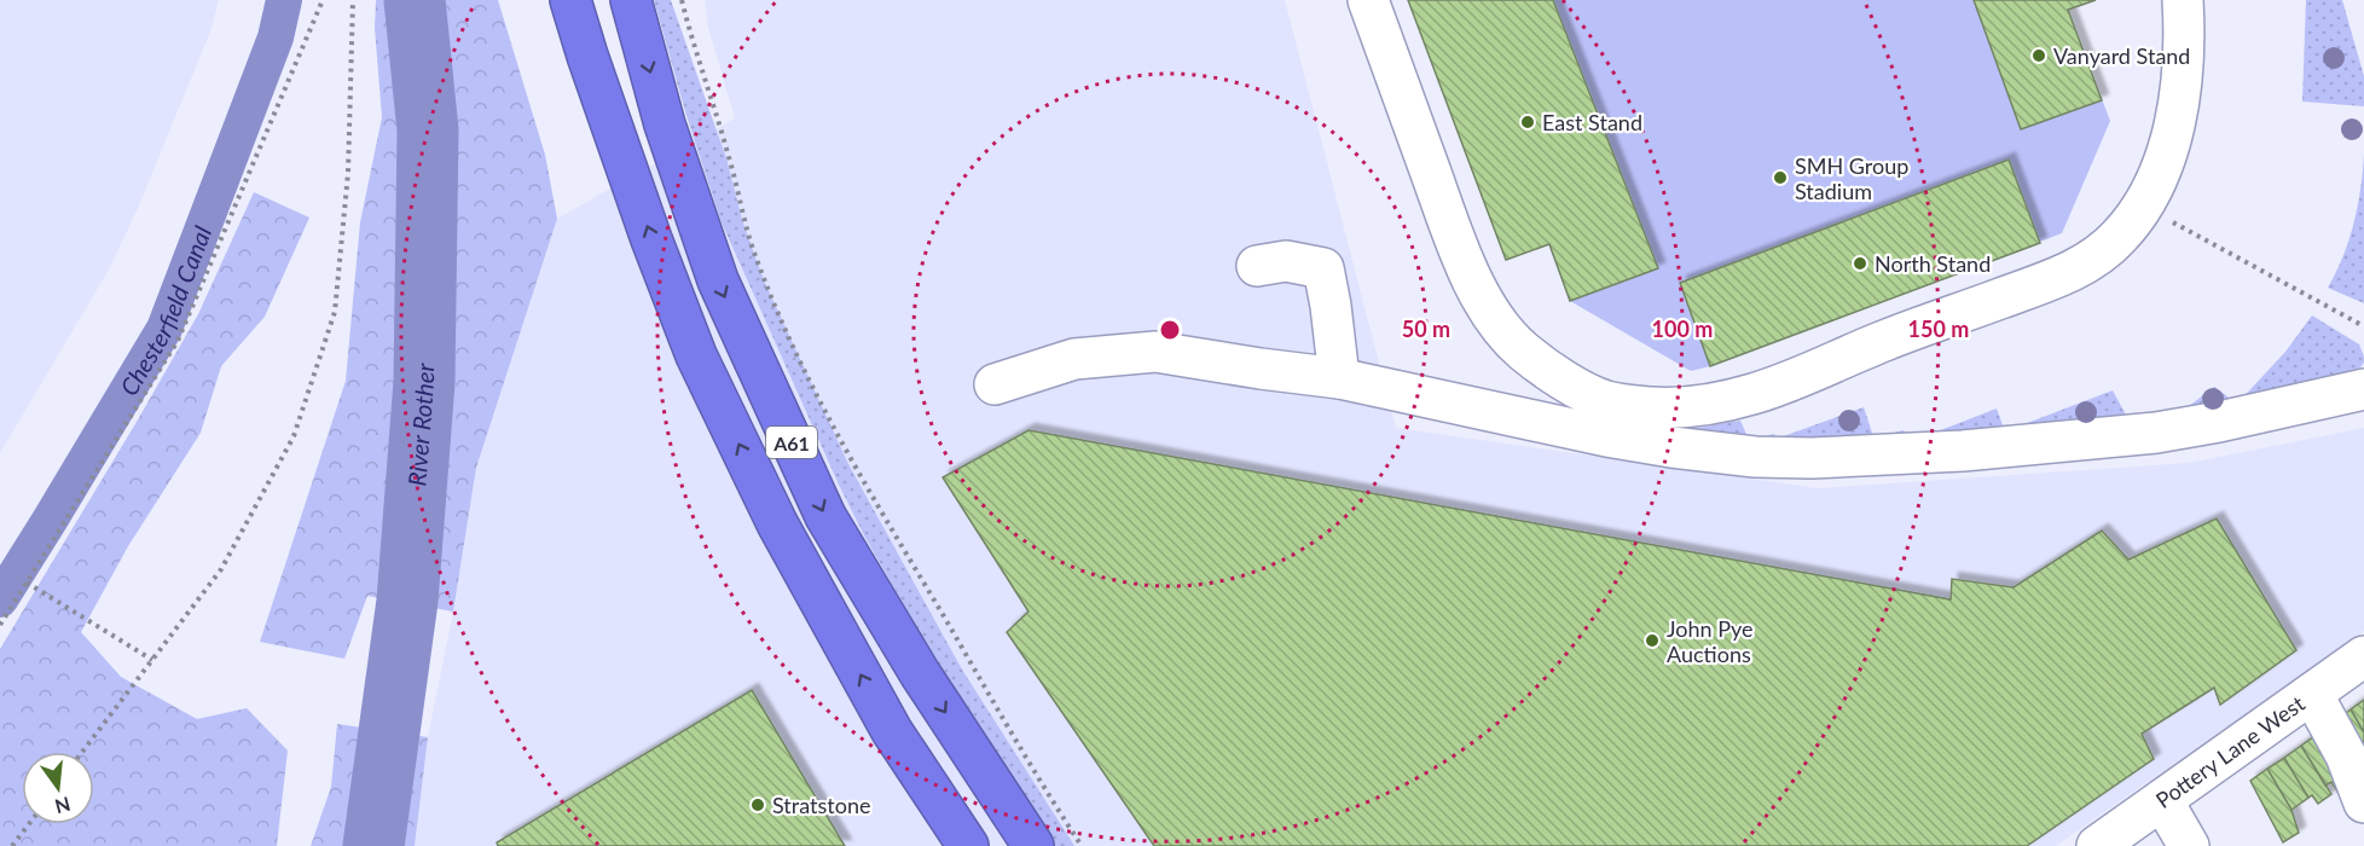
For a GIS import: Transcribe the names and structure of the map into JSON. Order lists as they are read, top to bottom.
{
  "streets": {
    "highway": ["A61"],
    "street": ["Pottery Lane West"]
  },
  "water": ["Chesterfield Canal", "River Rother"],
  "places": [
    "Vanyard Stand",
    "East Stand",
    "SMH Group Stadium",
    "North Stand",
    "John Pye Auctions",
    "Stratstone"
  ],
  "north": "bottom",
  "rings": ["50 m", "100 m", "150 m"]
}
